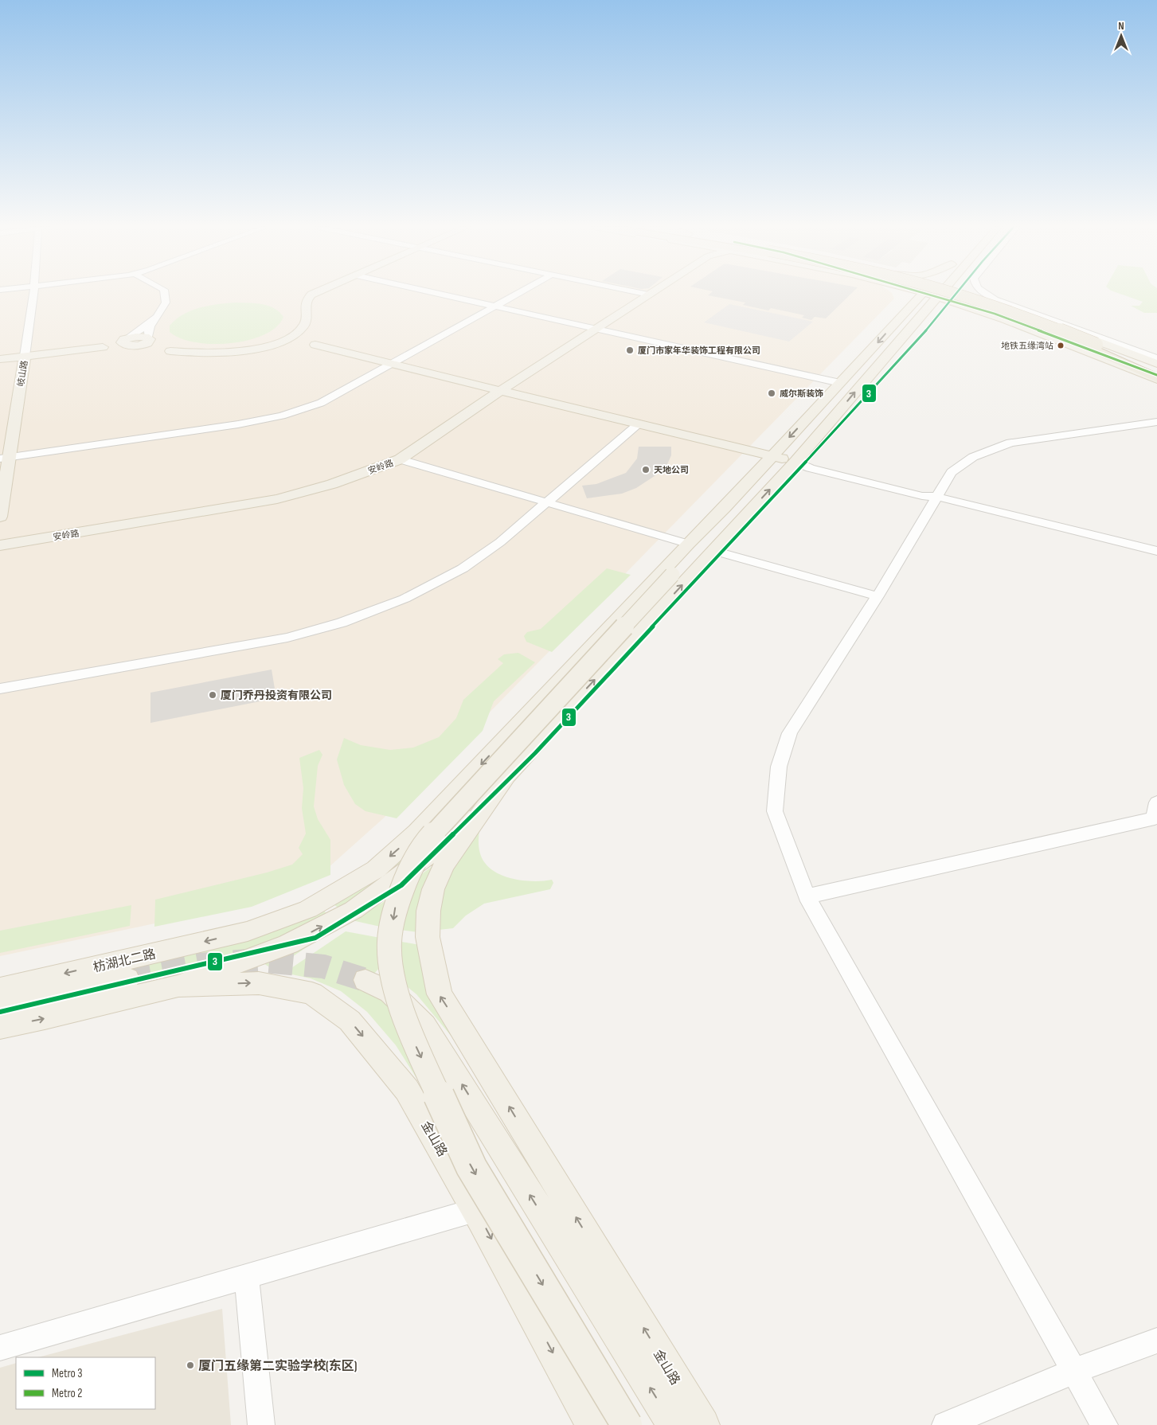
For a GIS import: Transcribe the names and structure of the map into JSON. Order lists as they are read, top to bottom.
{
  "streets": {
    "main road": [
      "岐山路",
      "安岭路",
      "枋湖北二路",
      "金山路"
    ]
  },
  "places": [
    "地铁五缘湾站",
    "厦门市家年华装饰工程有限公司",
    "威尔斯装饰",
    "天地公司",
    "厦门乔丹投资有限公司",
    "厦门五缘第二实验学校(东区)"
  ],
  "lines": ["metro line 3", "metro line 2"],
  "legend": ["Metro 3", "Metro 2"],
  "north": "top"
}
